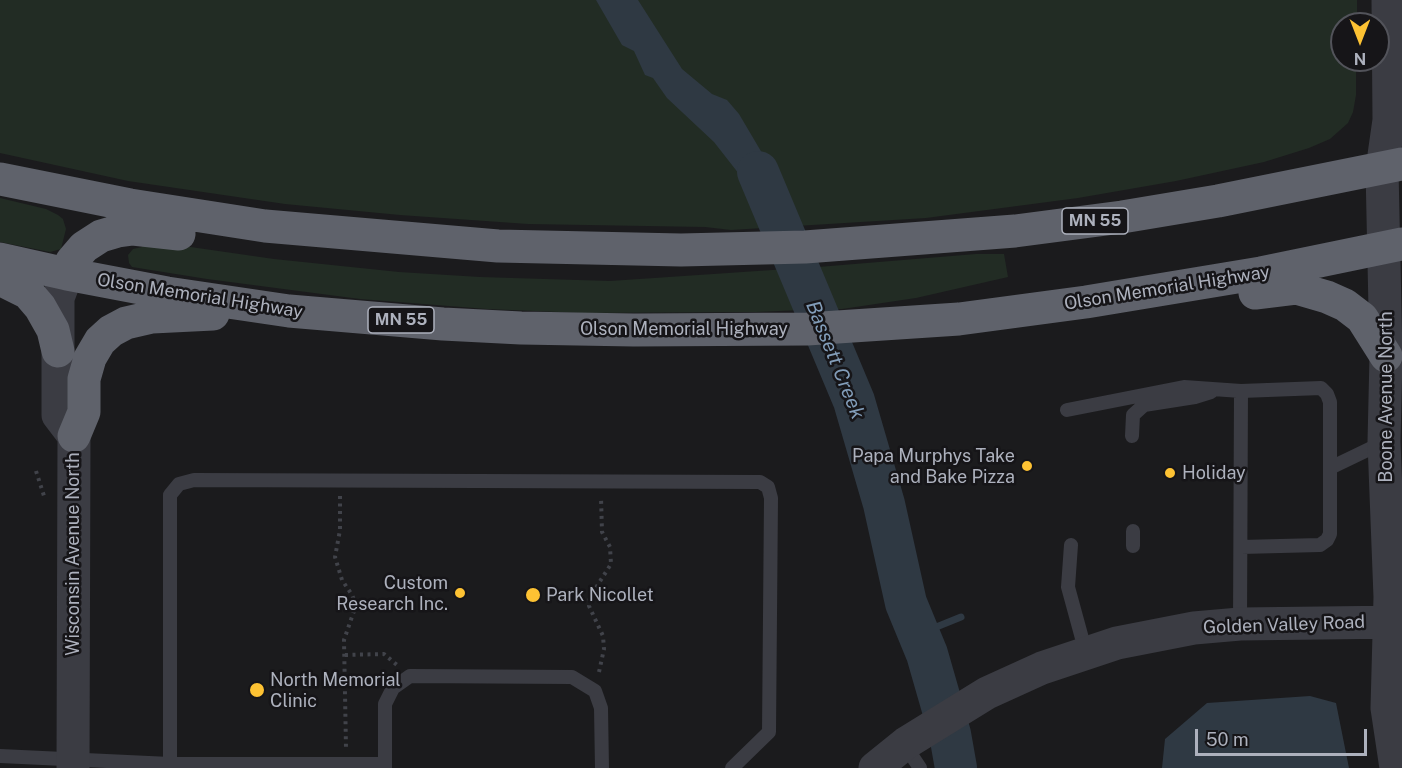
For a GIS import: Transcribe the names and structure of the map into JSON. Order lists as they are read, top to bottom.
{
  "streets": {
    "highway": ["MN 55", "Olson Memorial Highway"],
    "street": ["Boone Avenue North", "Wisconsin Avenue North", "Golden Valley Road"]
  },
  "crossings": [
    ["MN 55", "Boone Avenue North"],
    ["Olson Memorial Highway", "Boone Avenue North"],
    ["Olson Memorial Highway", "Wisconsin Avenue North"],
    ["Boone Avenue North", "Golden Valley Road"]
  ],
  "water": ["Bassett Creek"],
  "places": [
    "Papa Murphys Take and Bake Pizza",
    "Holiday",
    "Custom Research Inc.",
    "Park Nicollet",
    "North Memorial Clinic"
  ],
  "scale_bar": "50 m",
  "north": "bottom"
}
